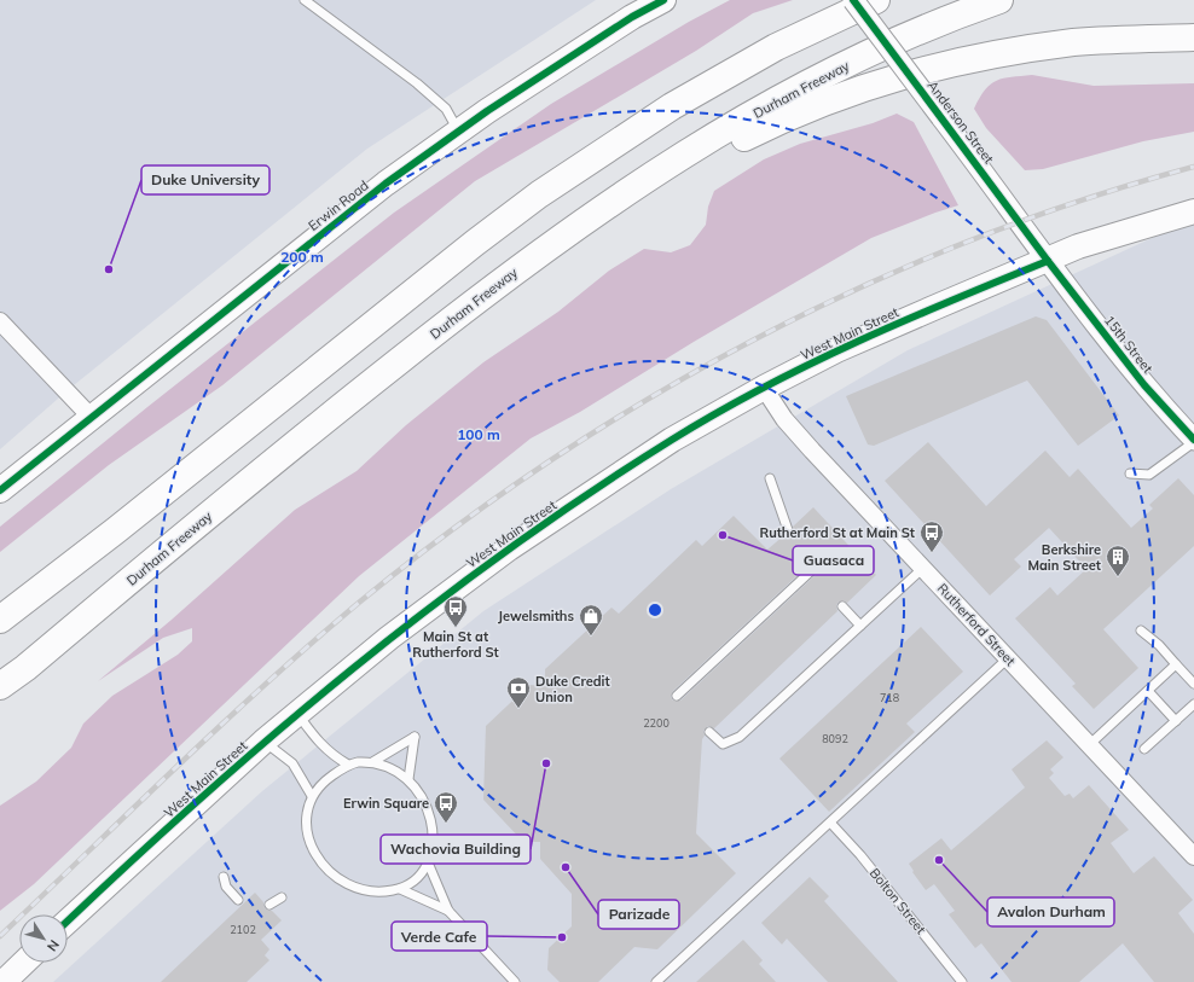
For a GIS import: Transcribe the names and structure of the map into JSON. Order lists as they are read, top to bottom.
{
  "streets": {
    "highway": ["Durham Freeway"],
    "main road": ["Erwin Road", "West Main Street"],
    "street": ["Anderson Street", "15th Street", "Rutherford Street"],
    "lane": ["Bolton Street"]
  },
  "crossings": [
    ["Anderson Street", "West Main Street"],
    ["Anderson Street", "15th Street"],
    ["West Main Street", "15th Street"],
    ["West Main Street", "Rutherford Street"]
  ],
  "places": {
    "other": [
      "Duke University",
      "Guasaca",
      "Wachovia Building",
      "Avalon Durham",
      "Parizade",
      "Verde Cafe"
    ],
    "bus stop": ["Rutherford St at Main St", "Main St at Rutherford St", "Erwin Square"],
    "building": ["Berkshire Main Street"],
    "shop": ["Jewelsmiths"],
    "bank": ["Duke Credit Union"]
  },
  "house_numbers": [
    "718",
    "2200",
    "8092",
    "2102"
  ],
  "north": "bottom right",
  "rings": ["200 m", "100 m"]
}
